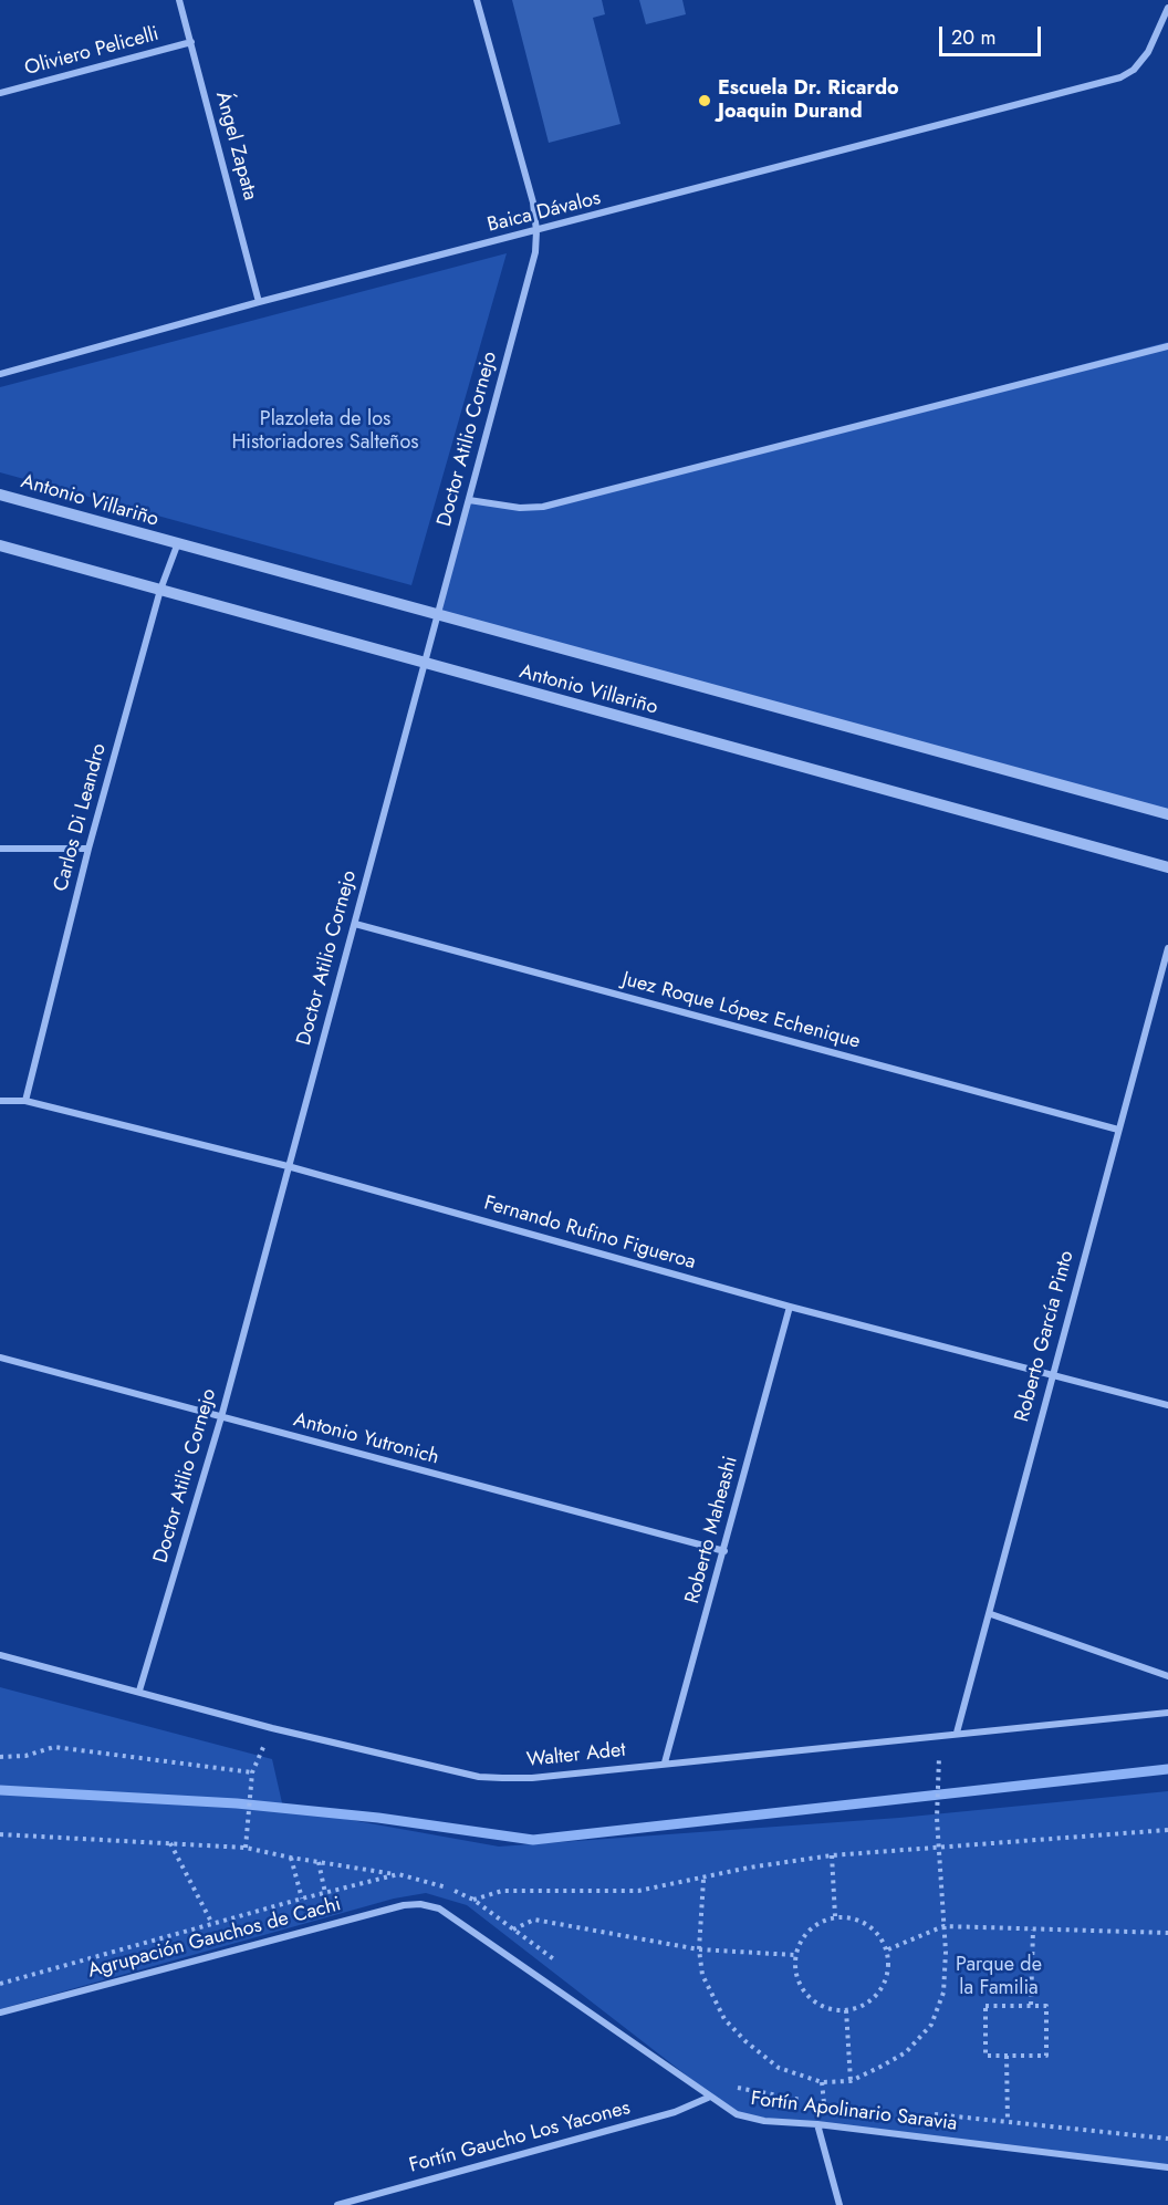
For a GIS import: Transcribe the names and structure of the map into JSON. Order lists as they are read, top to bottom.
{
  "streets": {
    "street": [
      "Oliviero Pelicelli",
      "Ángel Zapata",
      "Baica Dávalos",
      "Doctor Atilio Cornejo",
      "Antonio Villariño",
      "Carlos Di Leandro",
      "Juez Roque López Echenique",
      "Fernando Rufino Figueroa",
      "Roberto García Pinto",
      "Antonio Yutronich",
      "Roberto Maheashi",
      "Walter Adet",
      "Agrupación Gauchos de Cachi",
      "Fortín Apolinario Saravia",
      "Fortín Gaucho Los Yacones"
    ]
  },
  "crossings": [
    ["Oliviero Pelicelli", "Ángel Zapata"],
    ["Ángel Zapata", "Baica Dávalos"],
    ["Baica Dávalos", "Doctor Atilio Cornejo"],
    ["Doctor Atilio Cornejo", "Antonio Villariño"],
    ["Doctor Atilio Cornejo", "Juez Roque López Echenique"],
    ["Doctor Atilio Cornejo", "Fernando Rufino Figueroa"],
    ["Doctor Atilio Cornejo", "Antonio Yutronich"],
    ["Doctor Atilio Cornejo", "Walter Adet"],
    ["Antonio Villariño", "Carlos Di Leandro"],
    ["Carlos Di Leandro", "Fernando Rufino Figueroa"],
    ["Juez Roque López Echenique", "Roberto García Pinto"],
    ["Fernando Rufino Figueroa", "Roberto García Pinto"],
    ["Fernando Rufino Figueroa", "Roberto Maheashi"],
    ["Roberto García Pinto", "Walter Adet"],
    ["Antonio Yutronich", "Roberto Maheashi"],
    ["Roberto Maheashi", "Walter Adet"],
    ["Agrupación Gauchos de Cachi", "Fortín Apolinario Saravia"],
    ["Fortín Apolinario Saravia", "Fortín Gaucho Los Yacones"]
  ],
  "parks": ["Plazoleta de los Historiadores Salteños", "Parque de la Familia"],
  "places": ["Escuela Dr. Ricardo Joaquin Durand"],
  "scale_bar": "20 m"
}
